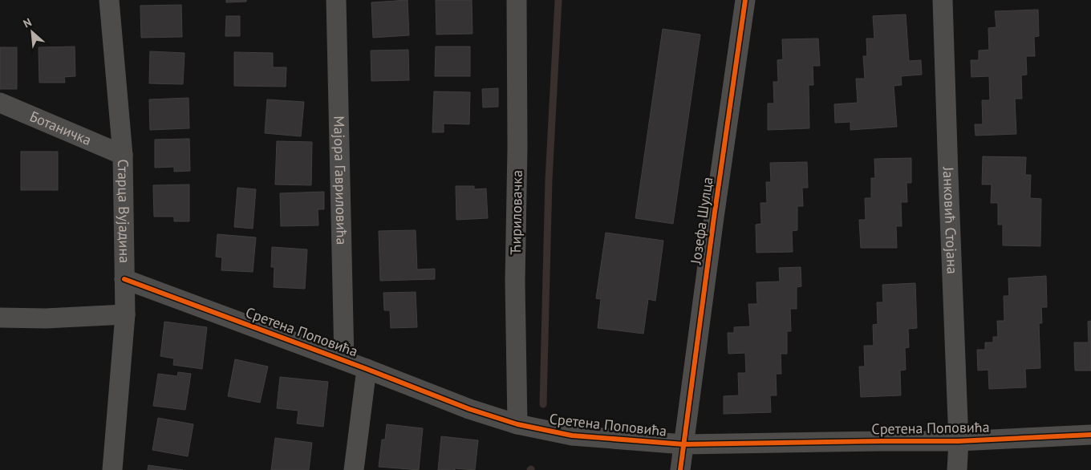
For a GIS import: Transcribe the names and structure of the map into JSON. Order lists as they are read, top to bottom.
{
  "streets": {
    "street": [
      "Ботаничка",
      "Мајора Гавриловића",
      "Старца Вујадина",
      "Ћириловачка",
      "Јозефа Шулца",
      "Јанковић Стојана",
      "Сретена Поповића"
    ]
  },
  "crossings": [
    ["Ботаничка", "Старца Вујадина"],
    ["Мајора Гавриловића", "Сретена Поповића"],
    ["Старца Вујадина", "Сретена Поповића"],
    ["Ћириловачка", "Сретена Поповића"],
    ["Јозефа Шулца", "Сретена Поповића"],
    ["Јанковић Стојана", "Сретена Поповића"]
  ],
  "north": "top left"
}
